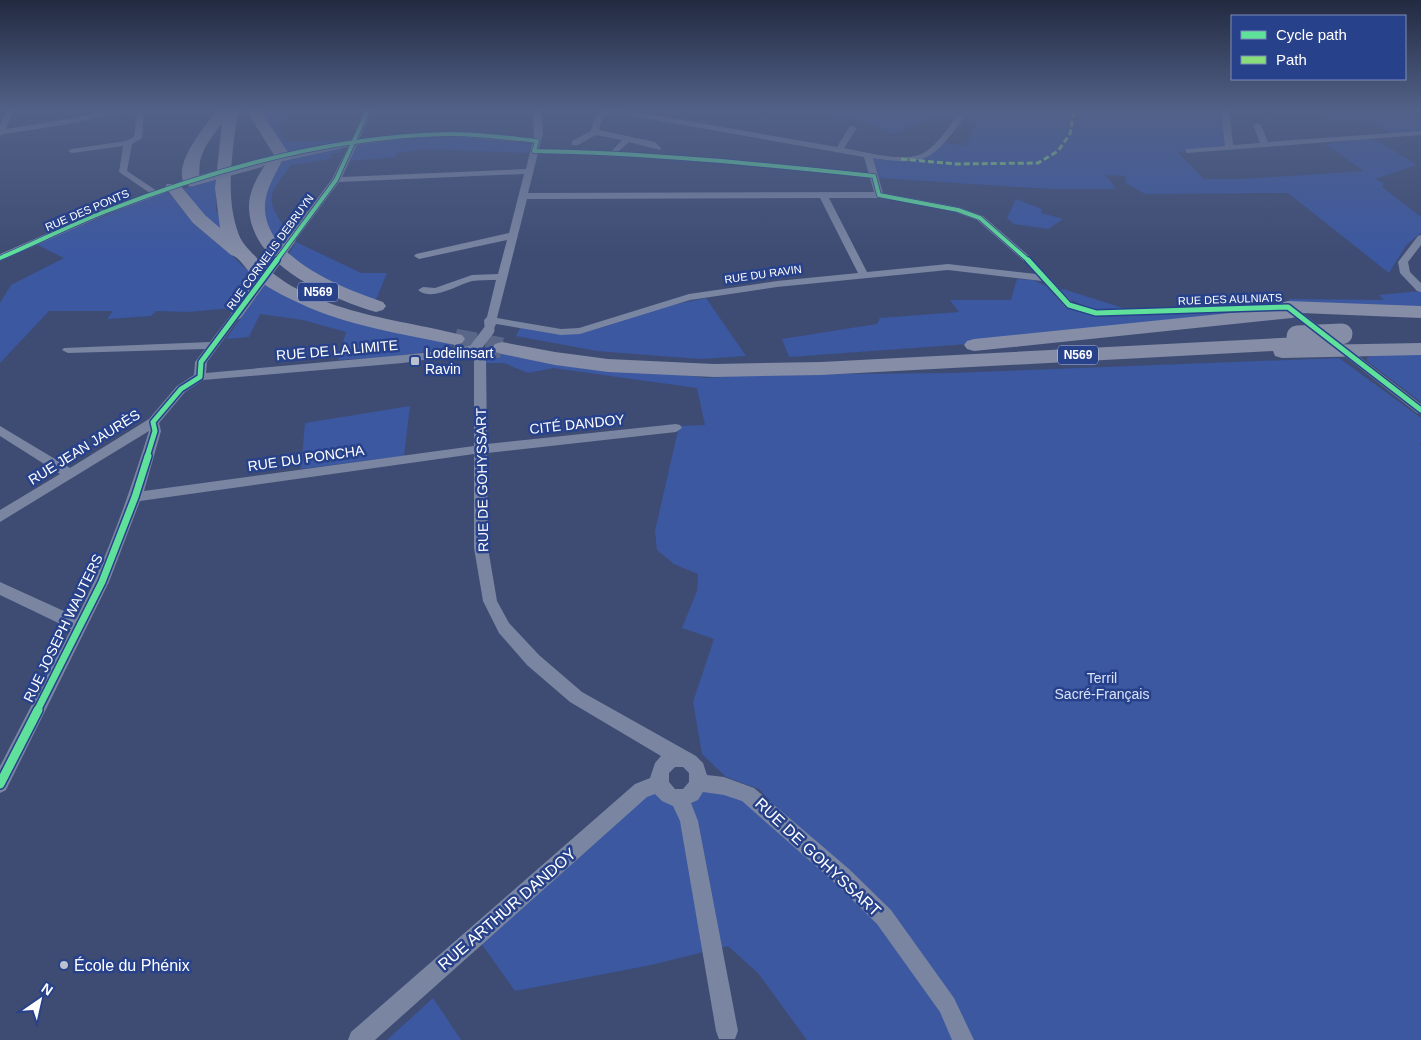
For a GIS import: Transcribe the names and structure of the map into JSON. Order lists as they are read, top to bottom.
{
  "streets": {
    "highway": ["N569"],
    "street": [
      "RUE DES PONTS",
      "RUE CORNELIS DEBRUYN",
      "RUE DU RAVIN",
      "RUE DES AULNIATS",
      "RUE DE LA LIMITE",
      "CITÉ DANDOY",
      "RUE JEAN JAURÈS",
      "RUE DU PONCHA",
      "RUE DE GOHYSSART",
      "RUE JOSEPH WAUTERS",
      "RUE ARTHUR DANDOY"
    ]
  },
  "crossings": [
    ["RUE CORNELIS DEBRUYN", "RUE DE LA LIMITE"],
    ["RUE CORNELIS DEBRUYN", "RUE JEAN JAURÈS"],
    ["RUE DU RAVIN", "RUE DES AULNIATS"],
    ["N569", "RUE DE LA LIMITE"],
    ["N569", "RUE DE GOHYSSART"],
    ["RUE DE LA LIMITE", "RUE JEAN JAURÈS"],
    ["RUE DE LA LIMITE", "RUE DE GOHYSSART"],
    ["CITÉ DANDOY", "RUE DU PONCHA"],
    ["CITÉ DANDOY", "RUE DE GOHYSSART"],
    ["RUE JEAN JAURÈS", "RUE JOSEPH WAUTERS"],
    ["RUE DU PONCHA", "RUE DE GOHYSSART"],
    ["RUE DU PONCHA", "RUE JOSEPH WAUTERS"],
    ["RUE DE GOHYSSART", "RUE ARTHUR DANDOY"]
  ],
  "parks": ["Terril Sacré-Français"],
  "places": {
    "transit": ["Lodelinsart Ravin"],
    "other": ["École du Phénix"]
  },
  "legend": ["Cycle path", "Path"],
  "north": "top right"
}
